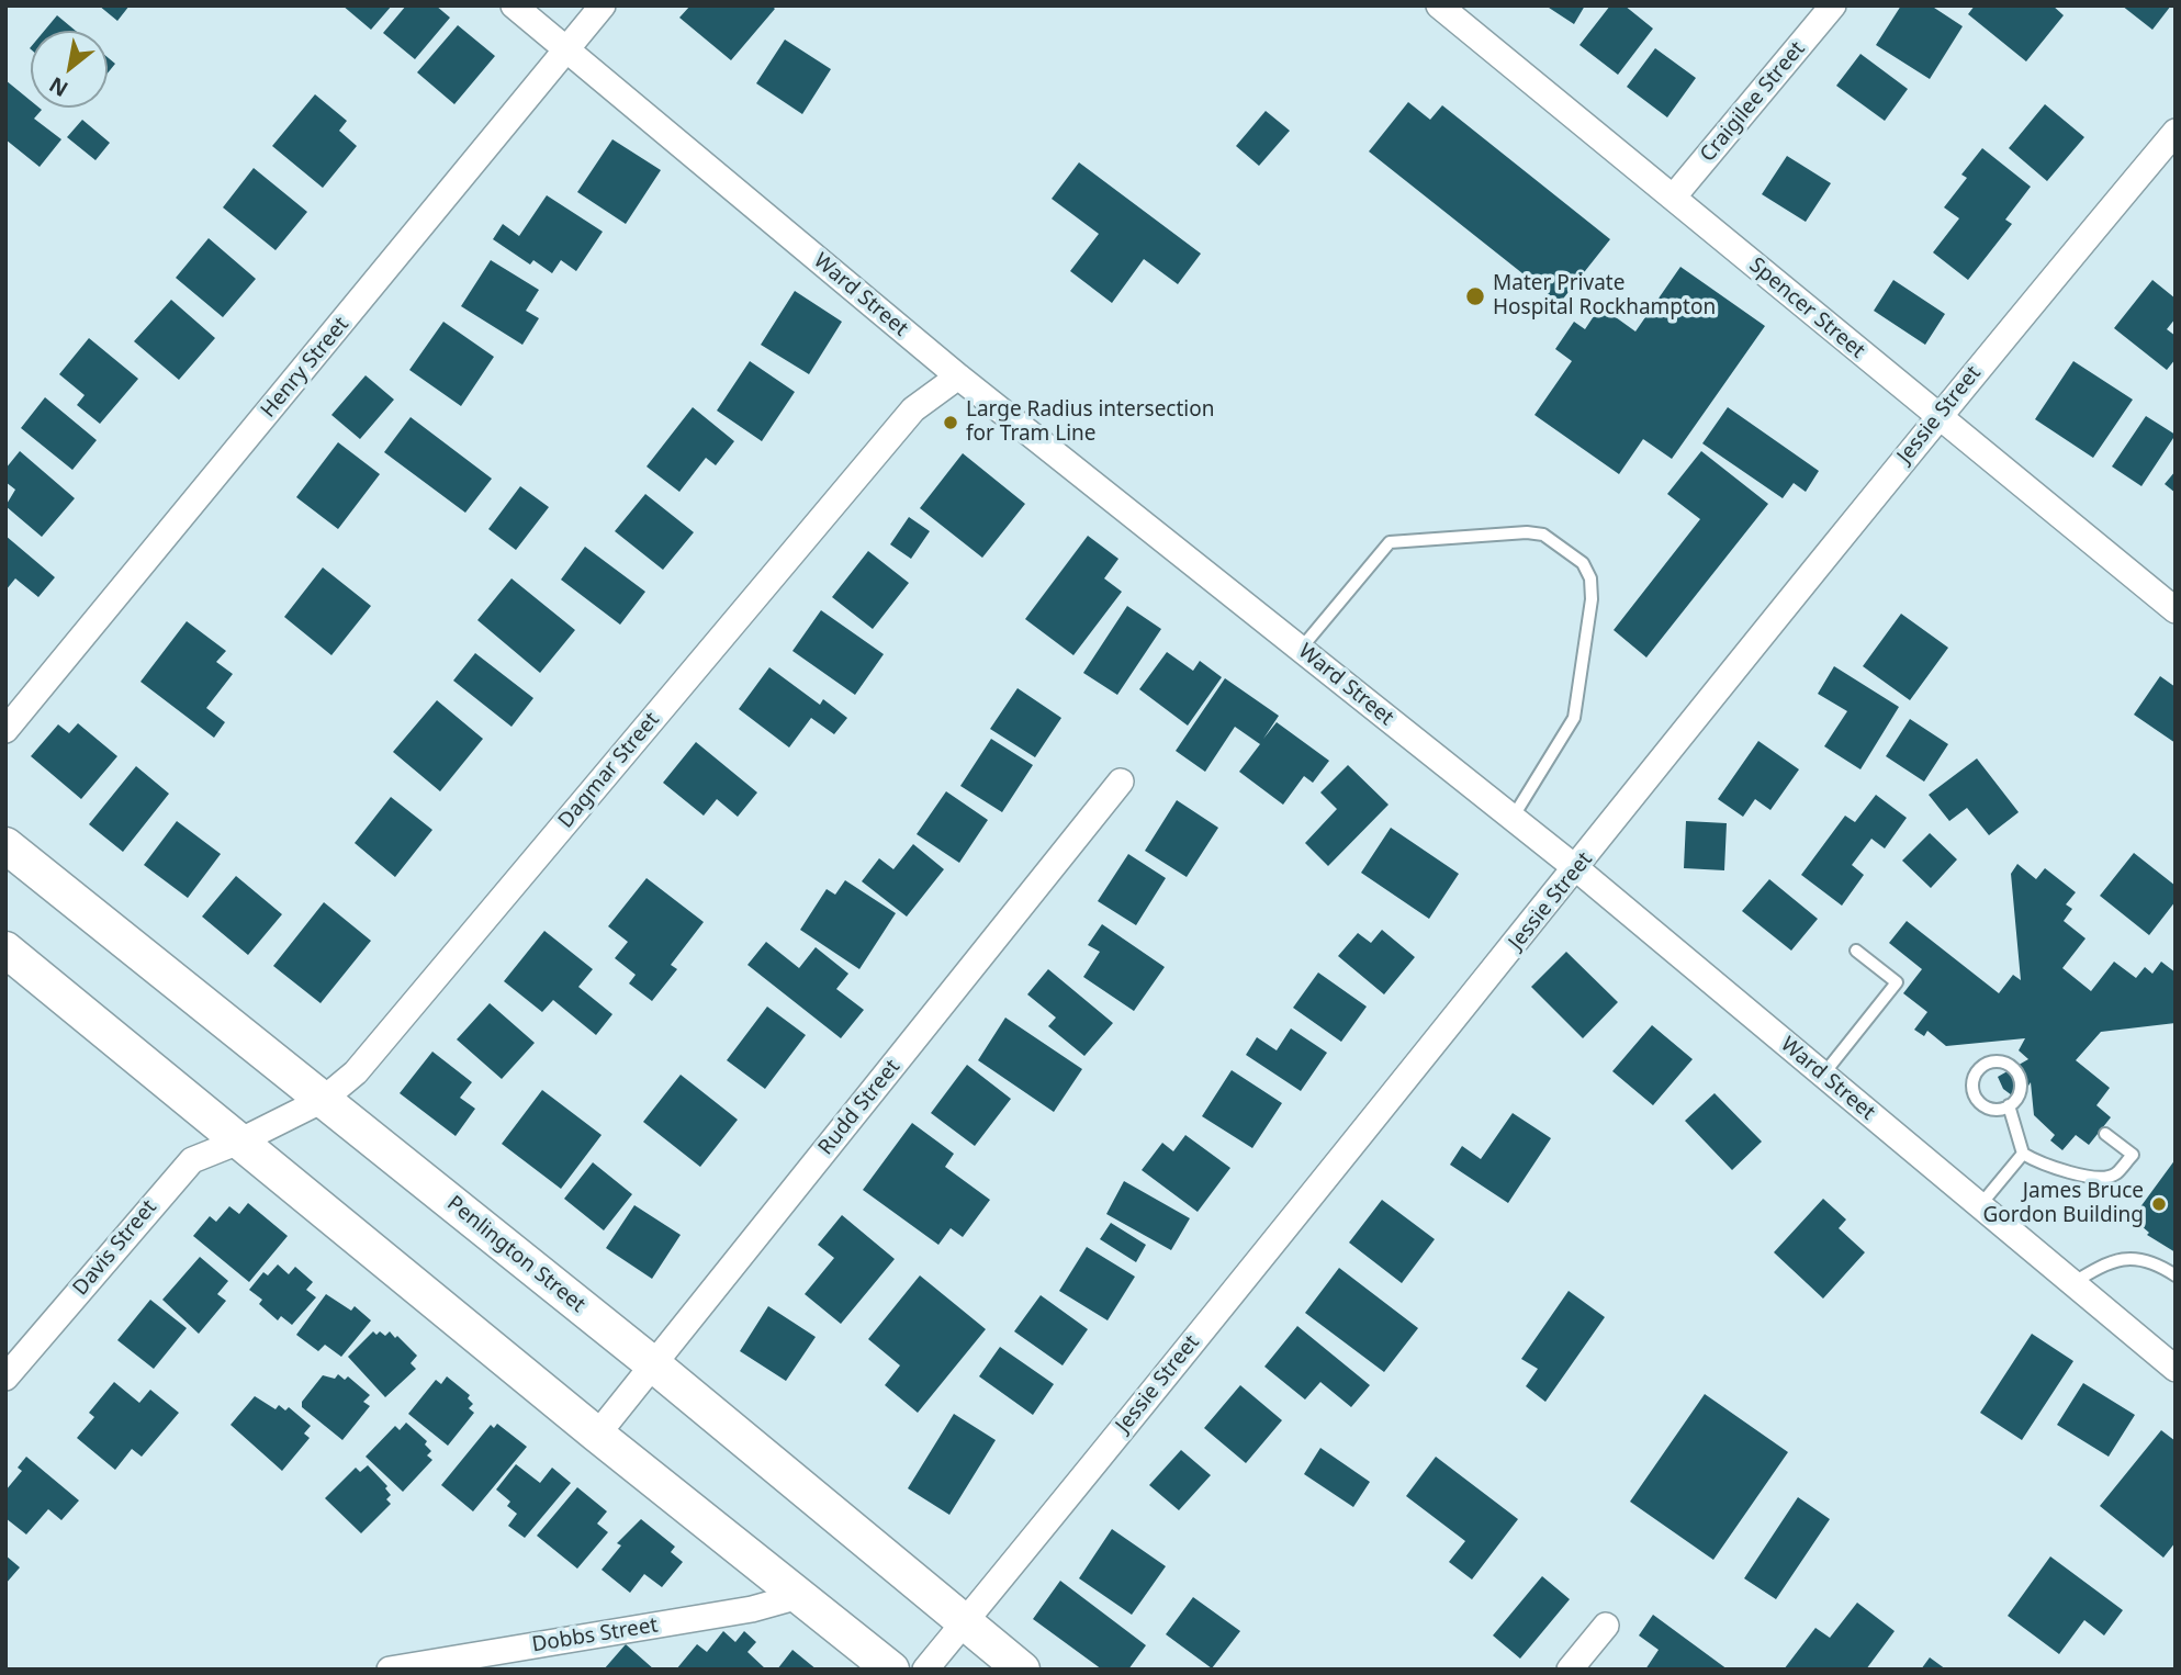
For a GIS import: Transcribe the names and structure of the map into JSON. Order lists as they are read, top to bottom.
{
  "streets": {
    "street": [
      "Craigilee Street",
      "Ward Street",
      "Spencer Street",
      "Henry Street",
      "Jessie Street",
      "Dagmar Street",
      "Rudd Street",
      "Davis Street",
      "Penlington Street",
      "Dobbs Street"
    ]
  },
  "crossings": [
    ["Craigilee Street", "Spencer Street"],
    ["Ward Street", "Henry Street"],
    ["Ward Street", "Jessie Street"],
    ["Ward Street", "Dagmar Street"],
    ["Spencer Street", "Jessie Street"],
    ["Jessie Street", "Penlington Street"],
    ["Dagmar Street", "Davis Street"],
    ["Dagmar Street", "Penlington Street"],
    ["Rudd Street", "Penlington Street"]
  ],
  "places": ["Mater Private Hospital Rockhampton", "Large Radius intersection for Tram Line", "James Bruce Gordon Building"],
  "north": "bottom left"
}
